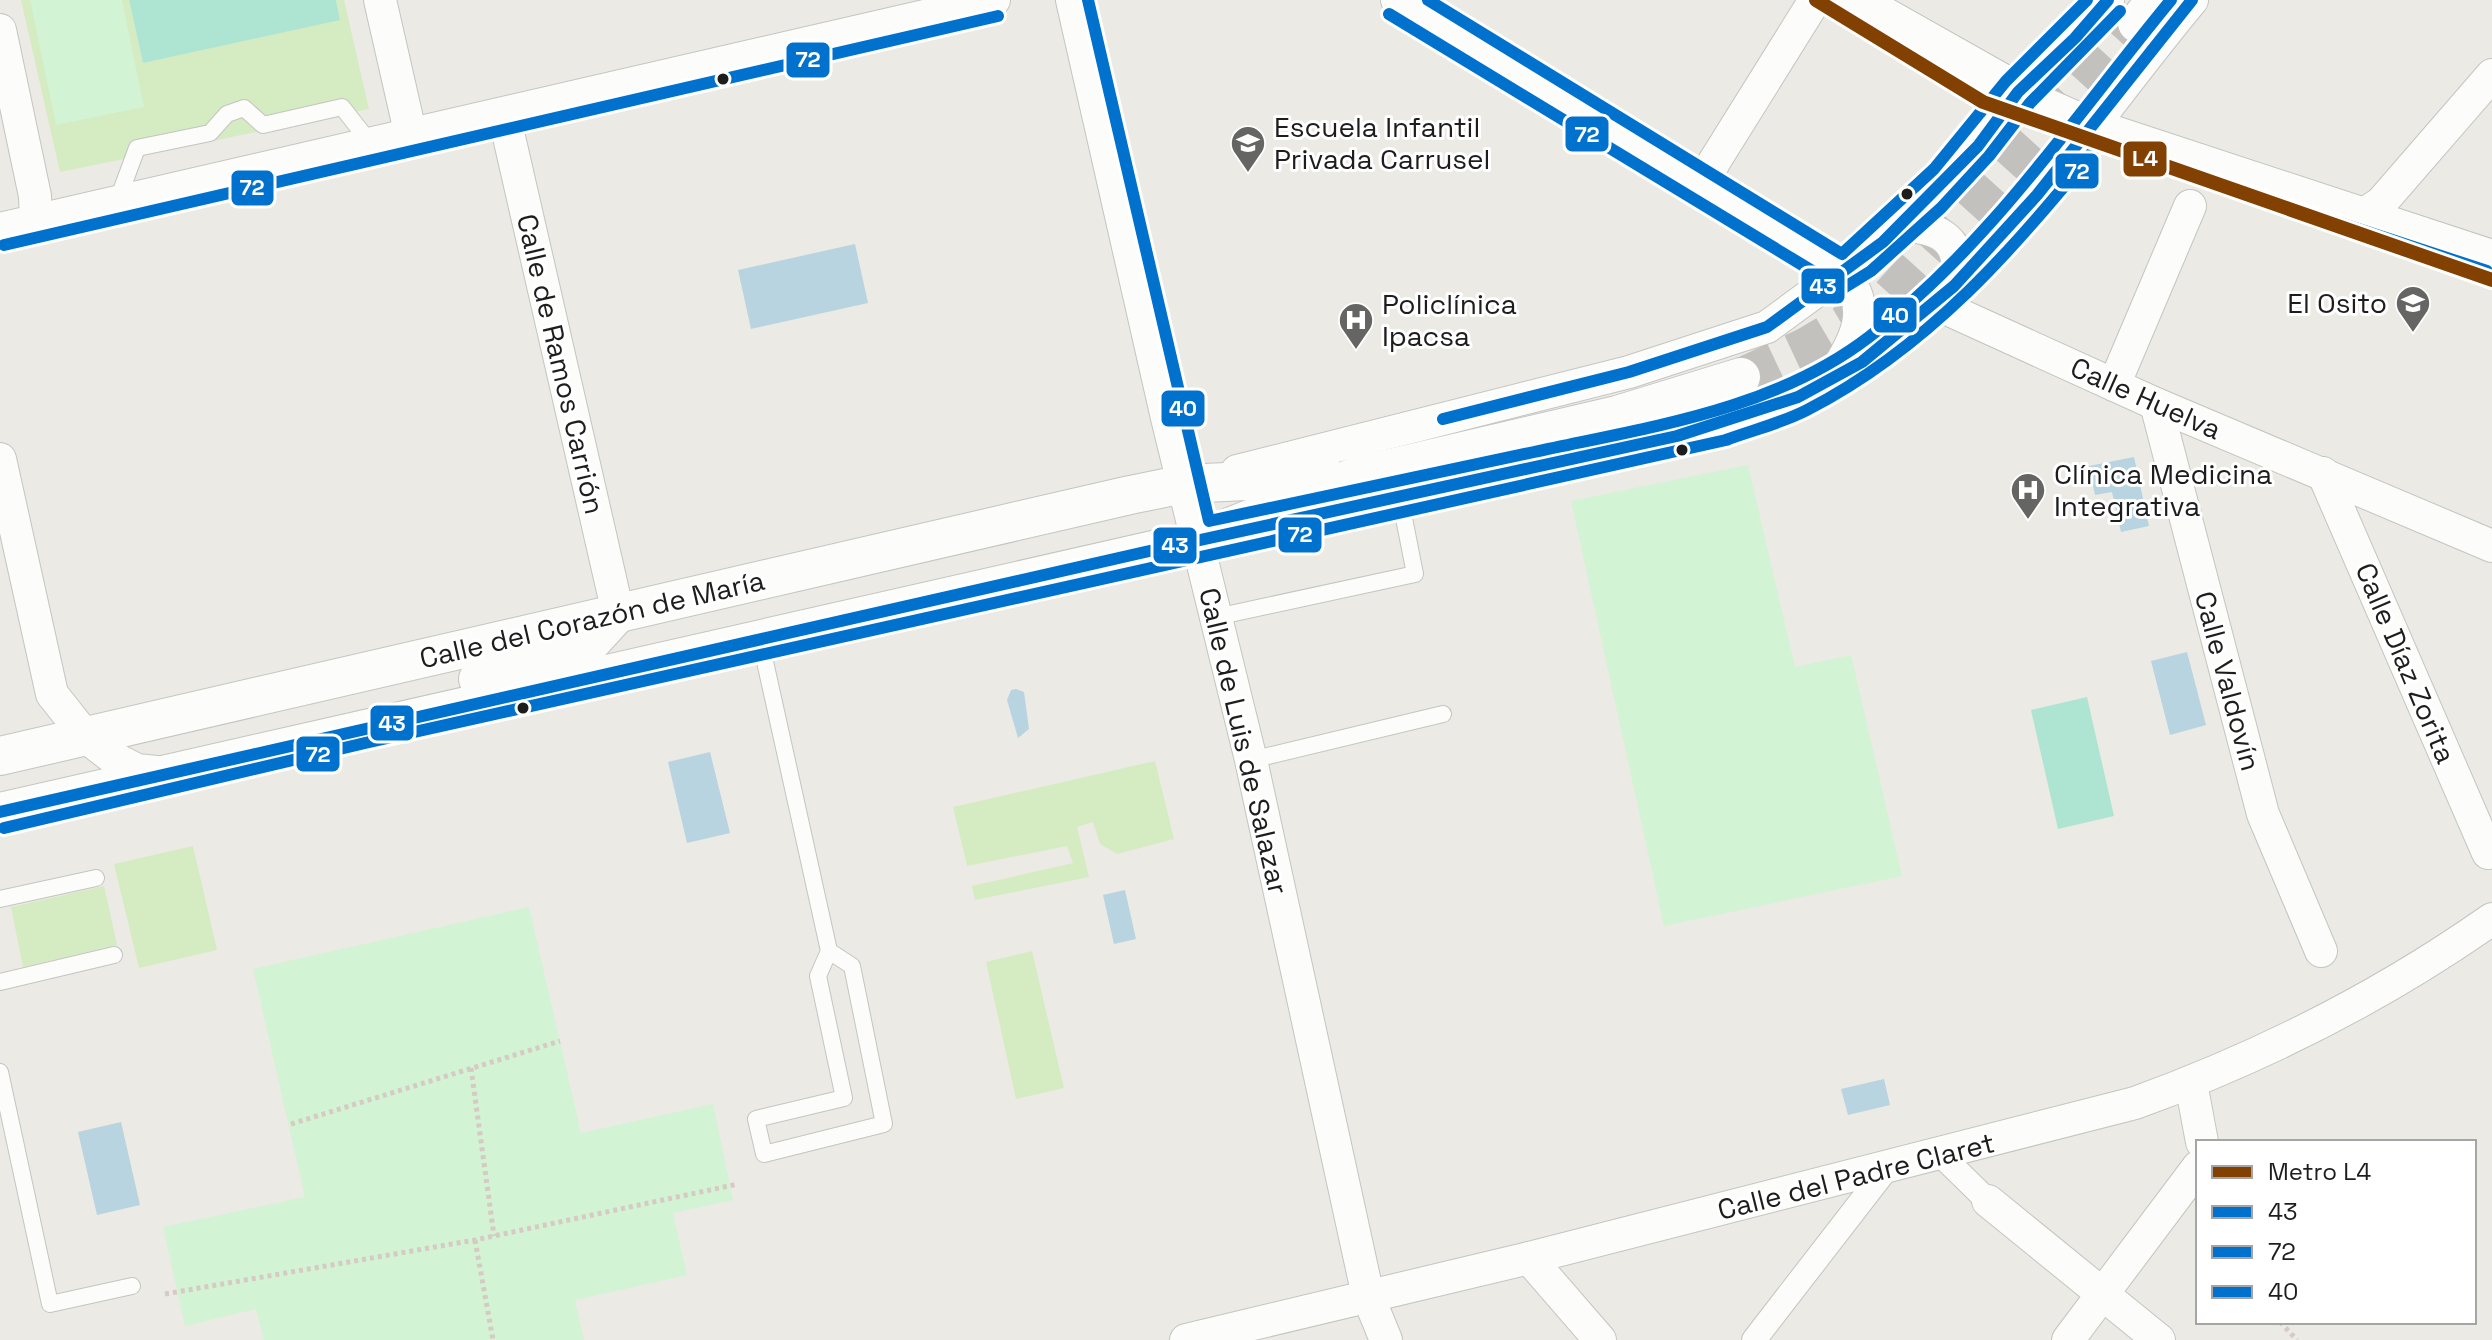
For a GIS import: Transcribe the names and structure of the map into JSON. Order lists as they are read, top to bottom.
{
  "streets": {
    "street": [
      "Calle de Ramos Carrión",
      "Calle Huelva",
      "Calle del Corazón de María",
      "Calle Díaz Zorita",
      "Calle Valdovín",
      "Calle de Luis de Salazar",
      "Calle del Padre Claret"
    ]
  },
  "crossings": [
    ["Calle de Ramos Carrión", "Calle del Corazón de María"],
    ["Calle Huelva", "Calle del Corazón de María"],
    ["Calle Huelva", "Calle Díaz Zorita"],
    ["Calle Huelva", "Calle Valdovín"],
    ["Calle del Corazón de María", "Calle de Luis de Salazar"],
    ["Calle de Luis de Salazar", "Calle del Padre Claret"]
  ],
  "places": {
    "school or university": ["Escuela Infantil Privada Carrusel", "El Osito"],
    "hospital": ["Policlínica Ipacsa", "Clínica Medicina Integrativa"]
  },
  "lines": [
    "metro line L4",
    "transit line 43",
    "transit line 40",
    "transit line 72"
  ],
  "legend": [
    "Metro L4",
    "43",
    "72",
    "40"
  ]
}
